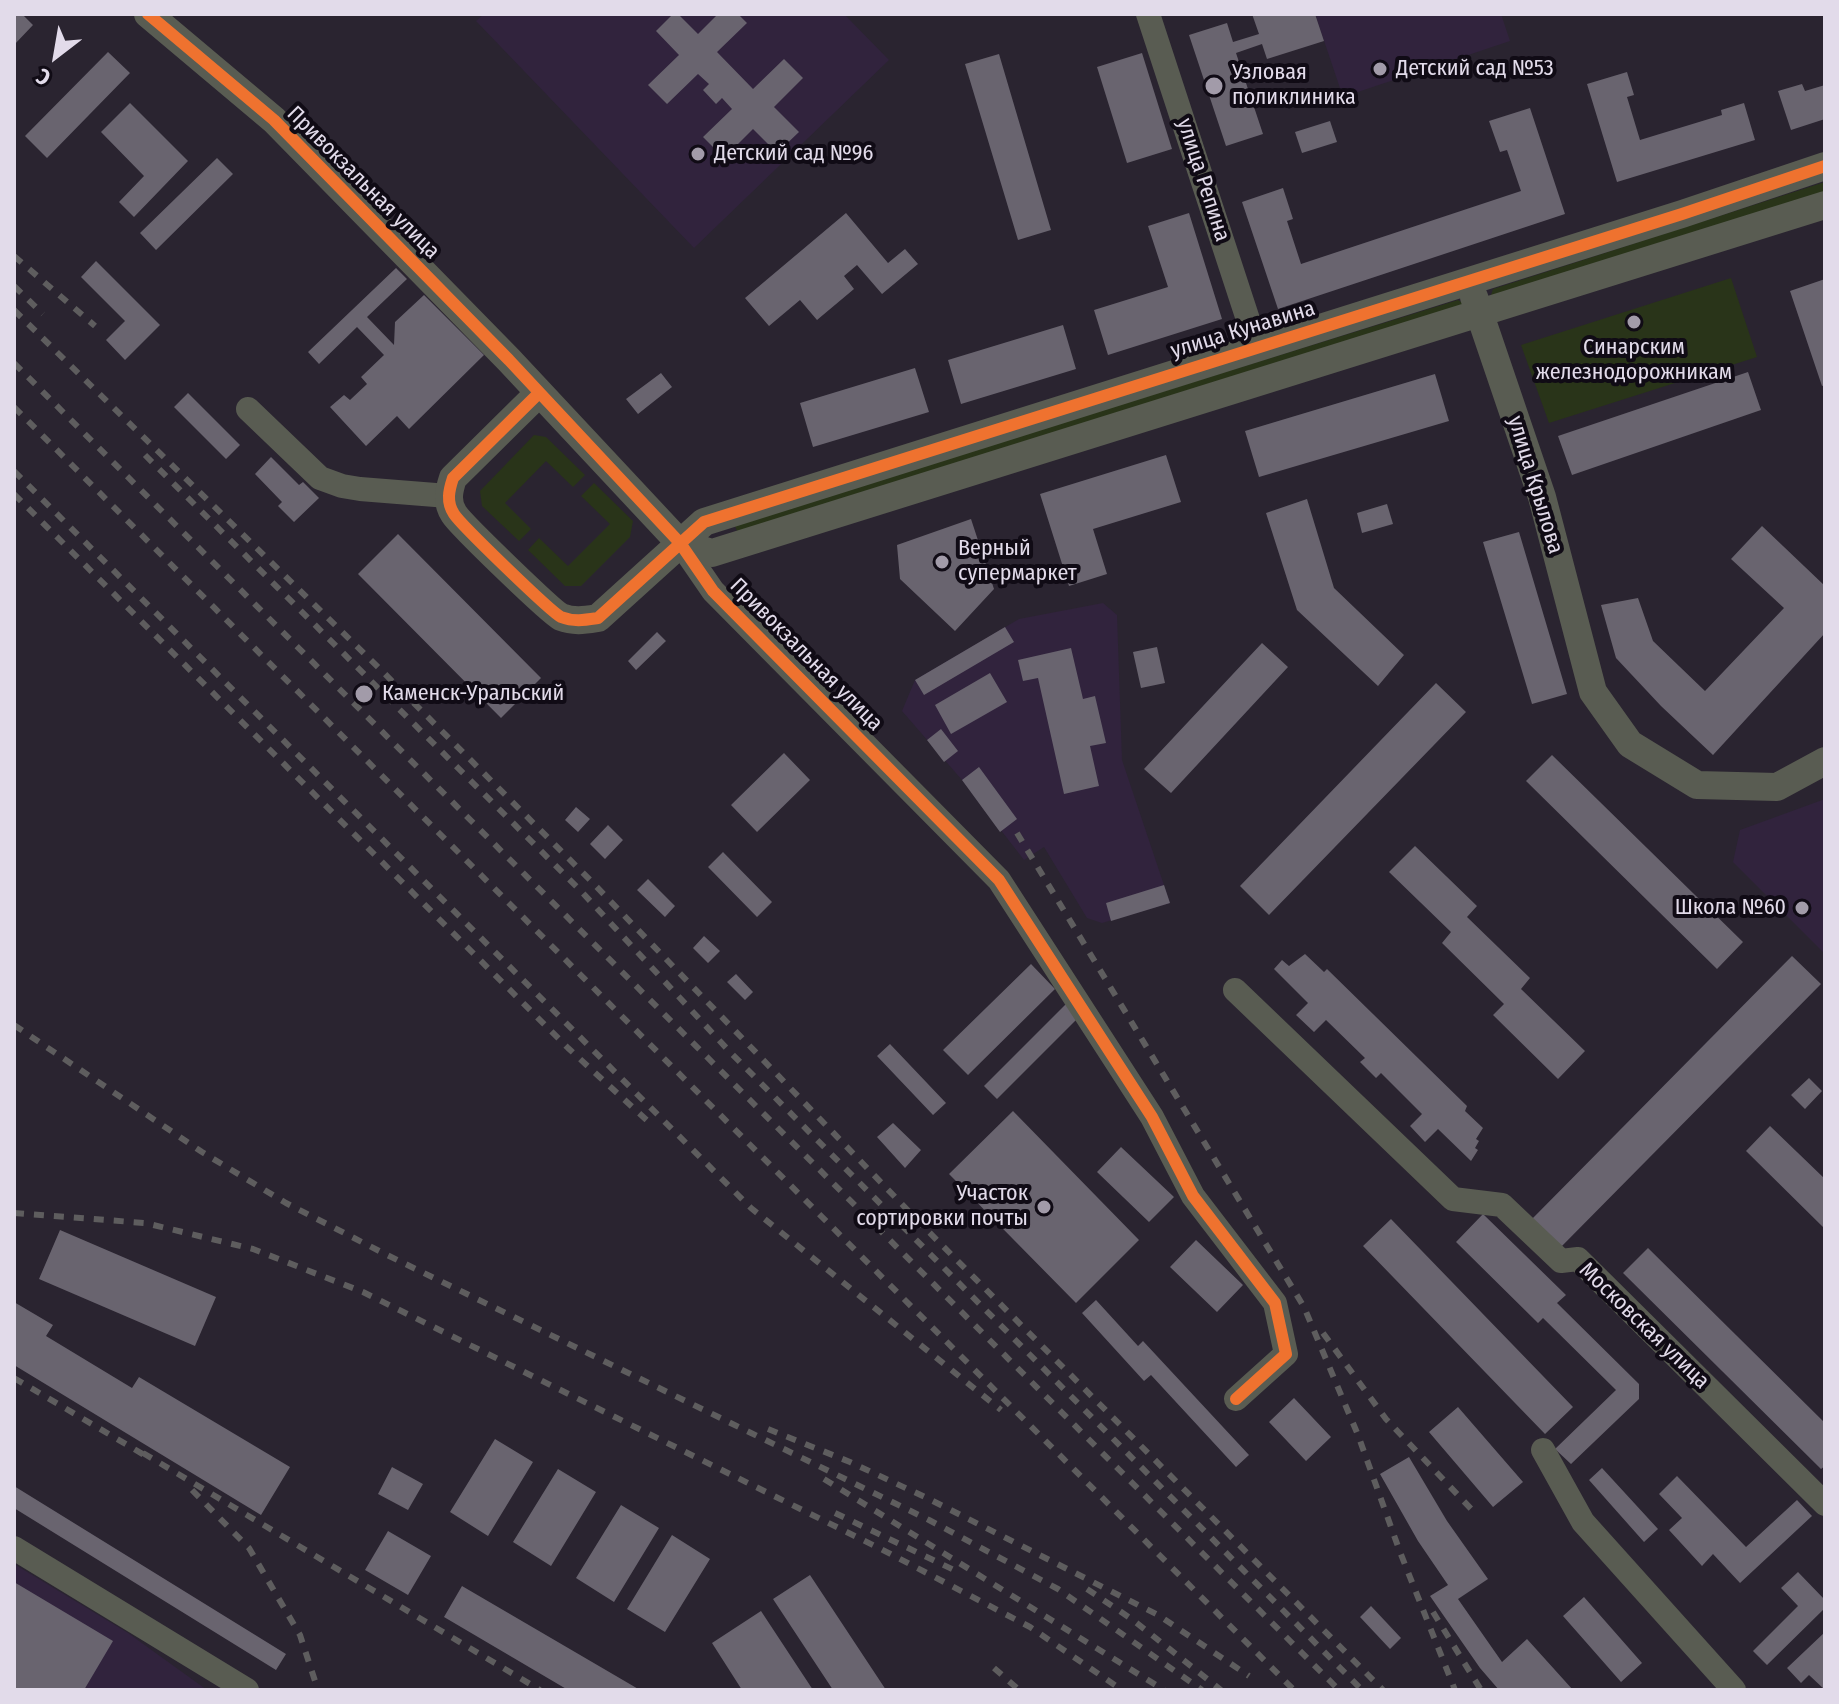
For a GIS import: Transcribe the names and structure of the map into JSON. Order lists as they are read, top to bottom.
{
  "streets": {
    "street": [
      "улица Репина",
      "Привокзальная улица",
      "улица Кунавина",
      "улица Крылова",
      "Московская улица"
    ]
  },
  "crossings": [
    ["улица Репина", "улица Кунавина"],
    ["Привокзальная улица", "улица Кунавина"],
    ["улица Кунавина", "улица Крылова"]
  ],
  "places": [
    "Детский сад №53",
    "Узловая поликлиника",
    "Детский сад №96",
    "Синарским железнодорожникам",
    "Верный супермаркет",
    "Каменск-Уральский",
    "Школа №60",
    "Участок сортировки почты"
  ],
  "north": "bottom left"
}
